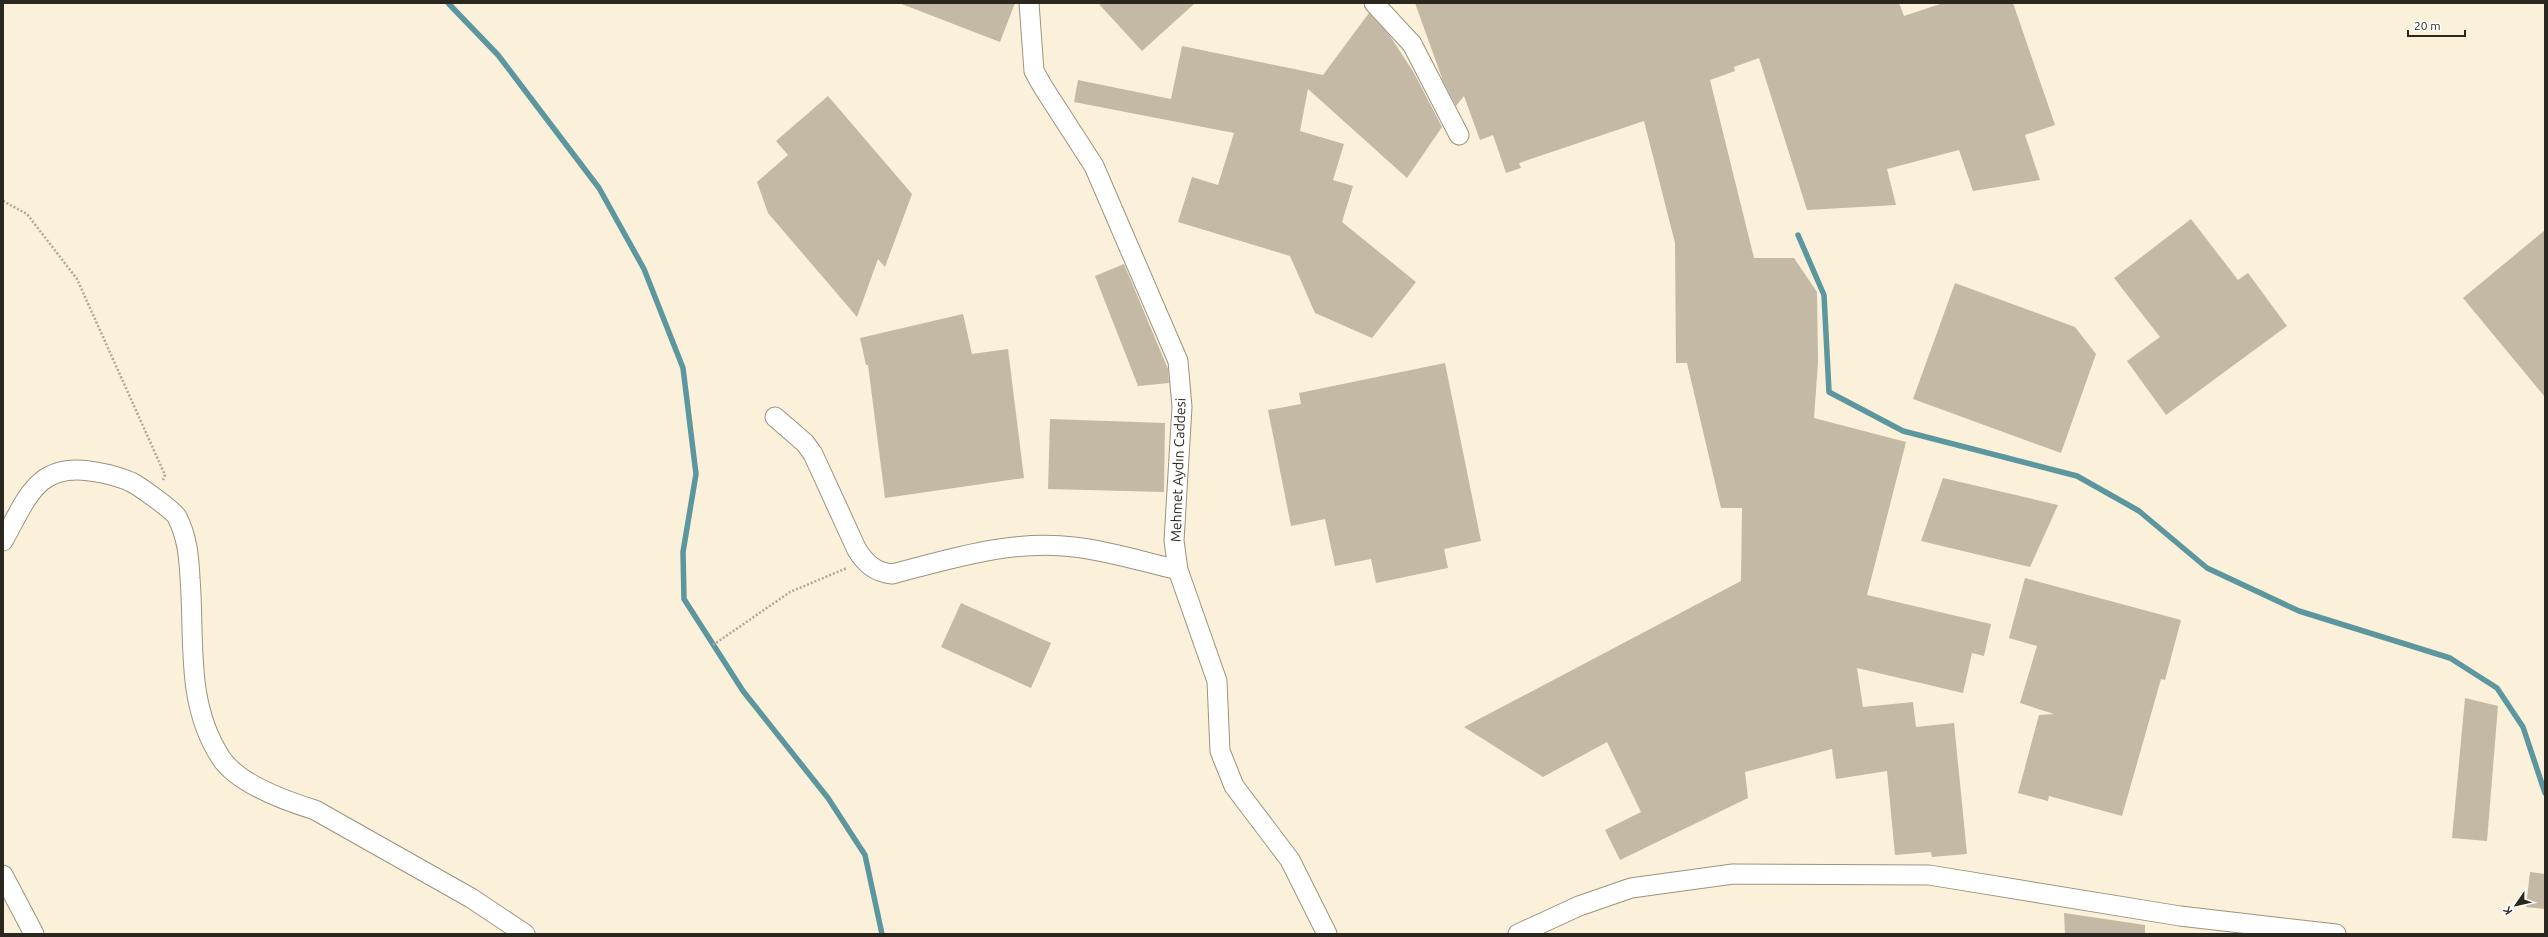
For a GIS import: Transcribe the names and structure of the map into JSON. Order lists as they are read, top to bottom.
{
  "streets": {
    "street": ["Mehmet Aydın Caddesi"]
  },
  "scale_bar": "20 m",
  "north": "bottom left"
}
